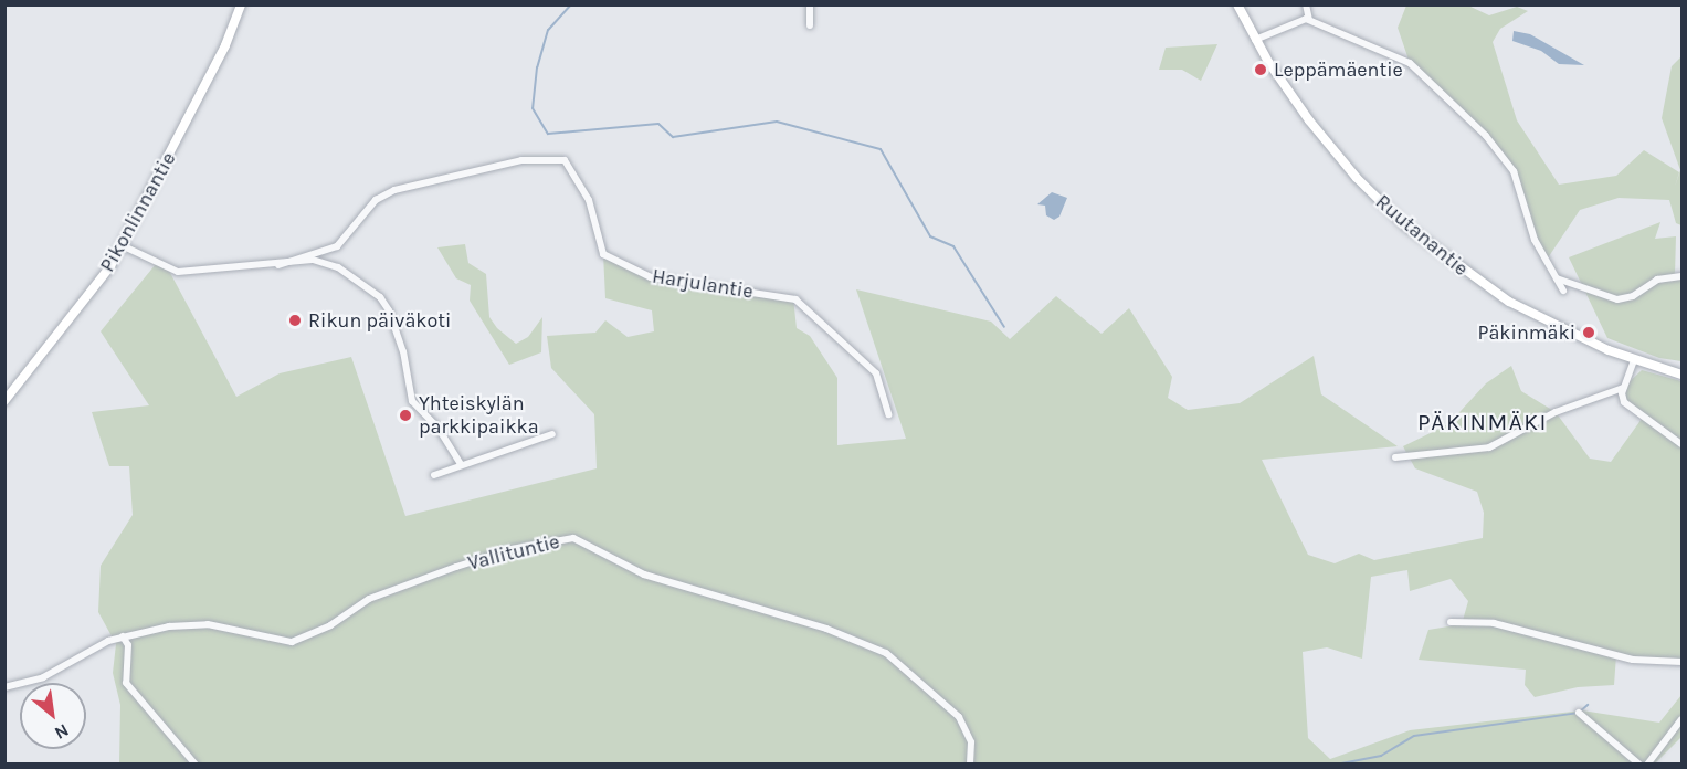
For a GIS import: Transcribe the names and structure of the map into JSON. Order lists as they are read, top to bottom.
{
  "streets": {
    "street": [
      "Pikonlinnantie",
      "Ruutanantie",
      "Harjulantie",
      "Vallituntie"
    ]
  },
  "crossings": [
    ["Pikonlinnantie", "Harjulantie"]
  ],
  "districts": ["PÄKINMÄKI"],
  "places": [
    "Leppämäentie",
    "Rikun päiväkoti",
    "Päkinmäki",
    "Yhteiskylän parkkipaikka"
  ],
  "north": "bottom right"
}
